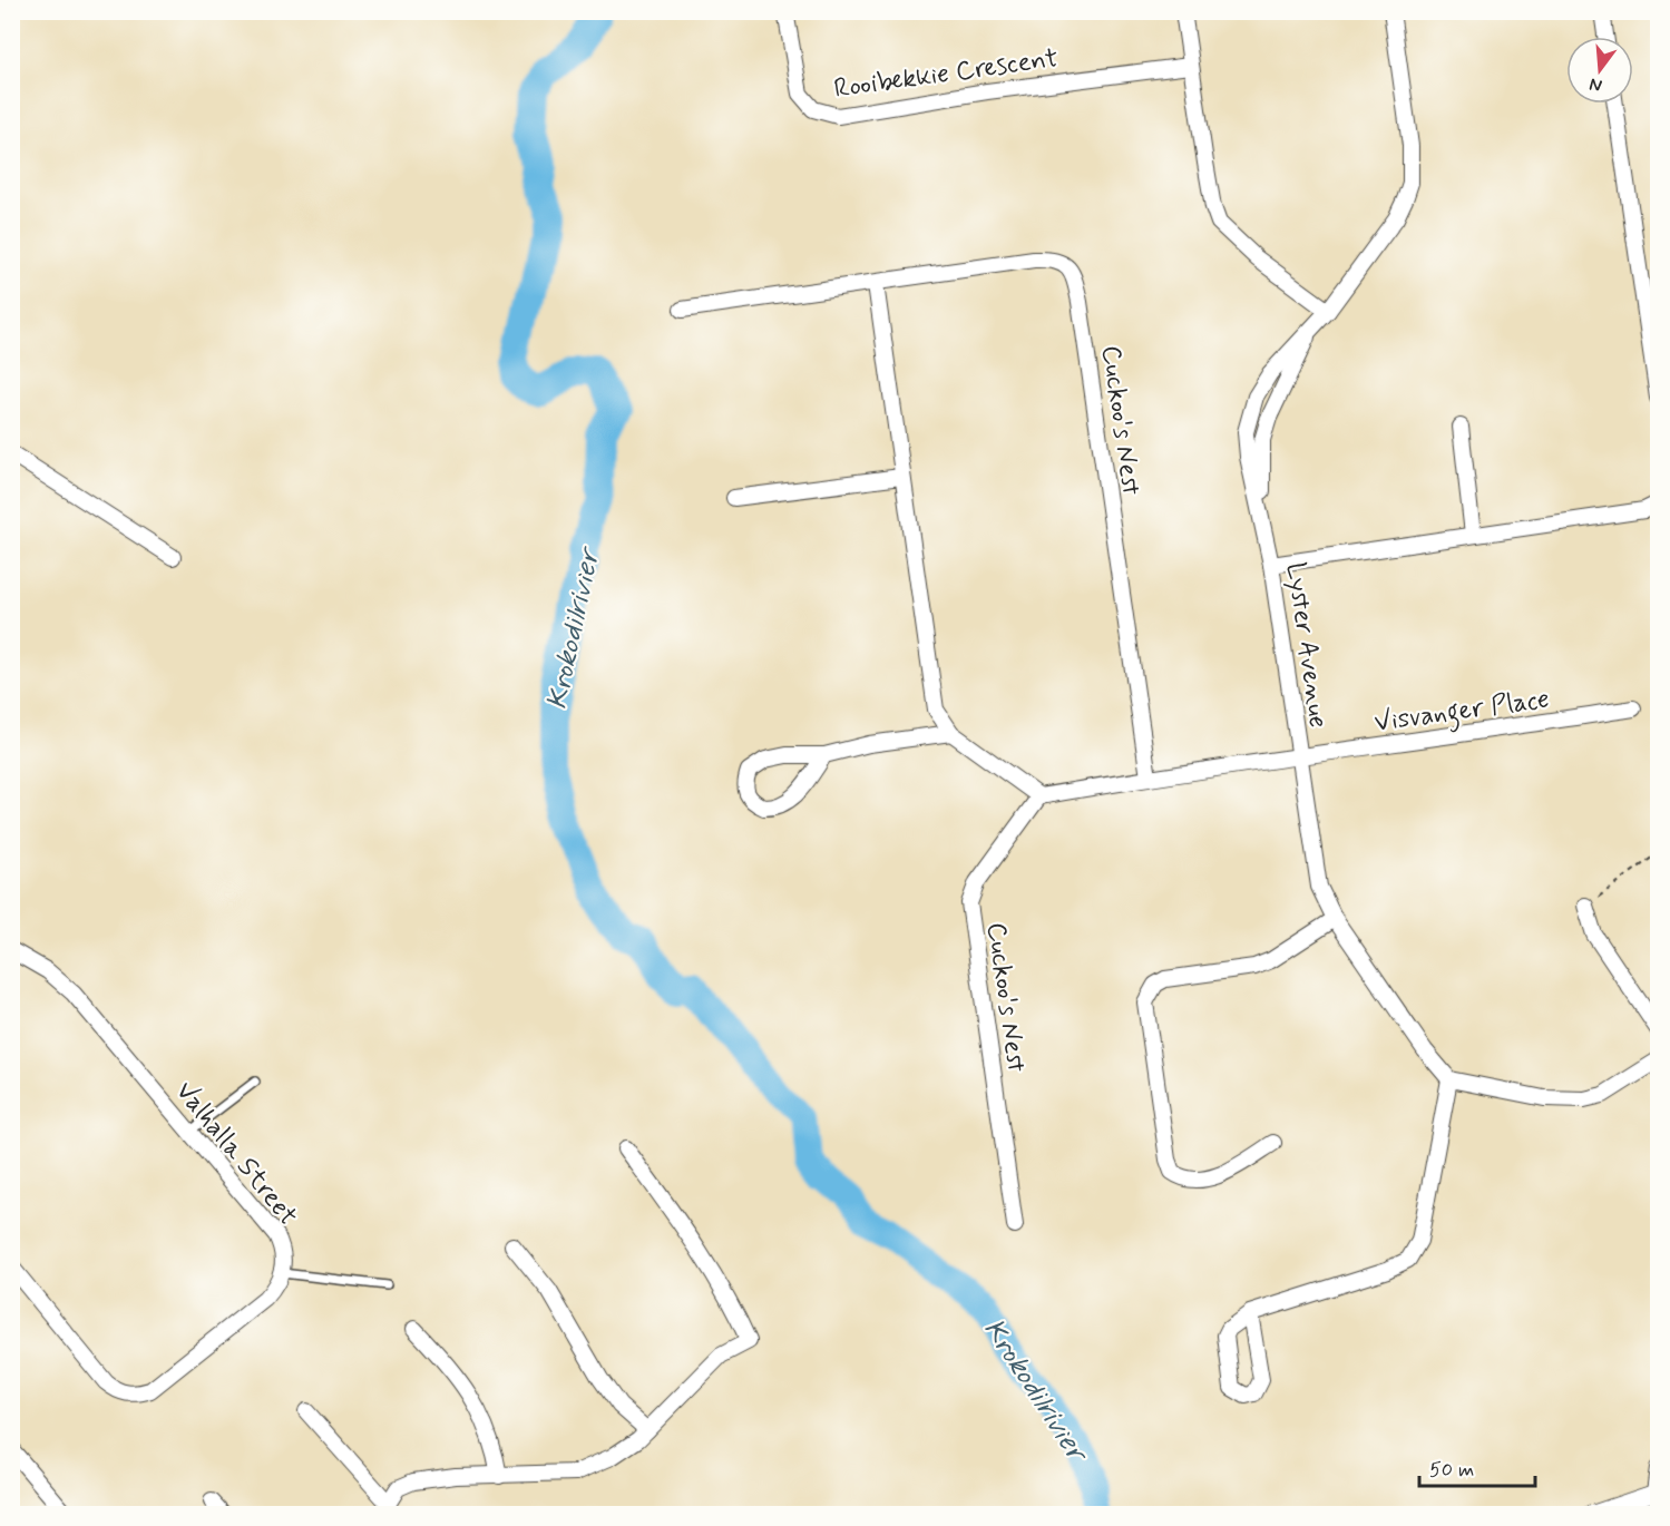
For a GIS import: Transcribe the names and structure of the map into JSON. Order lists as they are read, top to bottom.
{
  "streets": {
    "street": [
      "Rooibekkie Crescent",
      "Cuckoo's Nest",
      "Lyster Avenue",
      "Visvanger Place",
      "Valhalla Street"
    ]
  },
  "crossings": [
    ["Lyster Avenue", "Visvanger Place"]
  ],
  "water": ["Krokodilrivier"],
  "scale_bar": "50 m",
  "north": "bottom"
}
